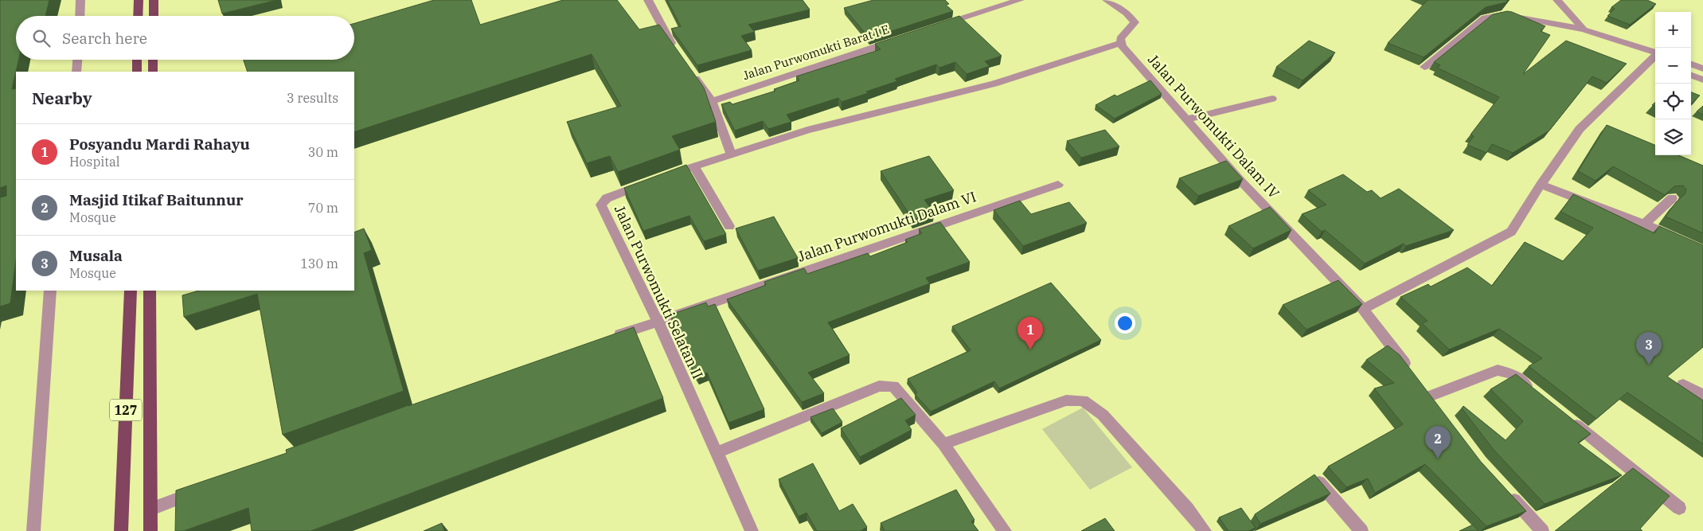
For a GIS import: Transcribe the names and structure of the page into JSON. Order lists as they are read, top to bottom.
{
  "streets": {
    "main road": ["127"],
    "street": [
      "Jalan Purwomukti Barat I E",
      "Jalan Purwomukti Dalam IV",
      "Jalan Purwomukti Dalam VI",
      "Jalan Purwomukti Selatan II"
    ]
  },
  "crossings": [
    ["Jalan Purwomukti Dalam VI", "Jalan Purwomukti Selatan II"]
  ],
  "page": {
    "map_buttons": ["+", "−"],
    "search": "Search here",
    "heading": ["Nearby", "3 results"],
    "list": [
      {
        "mark": "1",
        "name": "Posyandu Mardi Rahayu",
        "note": "Hospital",
        "value": "30 m"
      },
      {
        "mark": "2",
        "name": "Masjid Itikaf Baitunnur",
        "note": "Mosque",
        "value": "70 m"
      },
      {
        "mark": "3",
        "name": "Musala",
        "note": "Mosque",
        "value": "130 m"
      }
    ],
    "pins": ["1", "3", "2"]
  }
}
